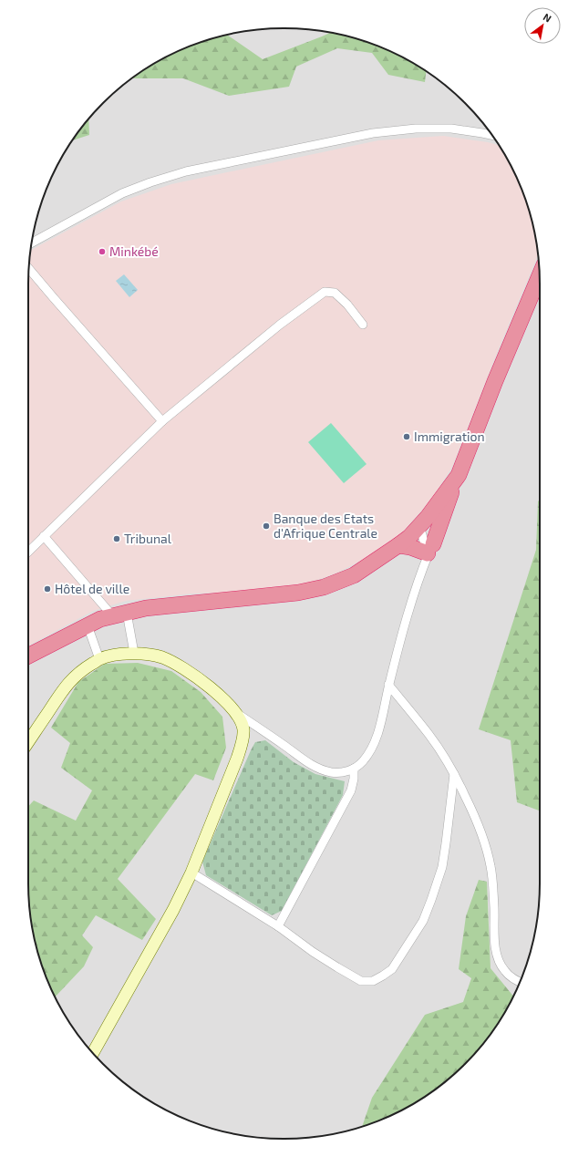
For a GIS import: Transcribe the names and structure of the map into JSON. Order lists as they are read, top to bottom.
{
  "places": [
    "Minkébé",
    "Immigration",
    "Banque des Etats d'Afrique Centrale",
    "Tribunal",
    "Hôtel de ville"
  ],
  "north": "top right"
}
